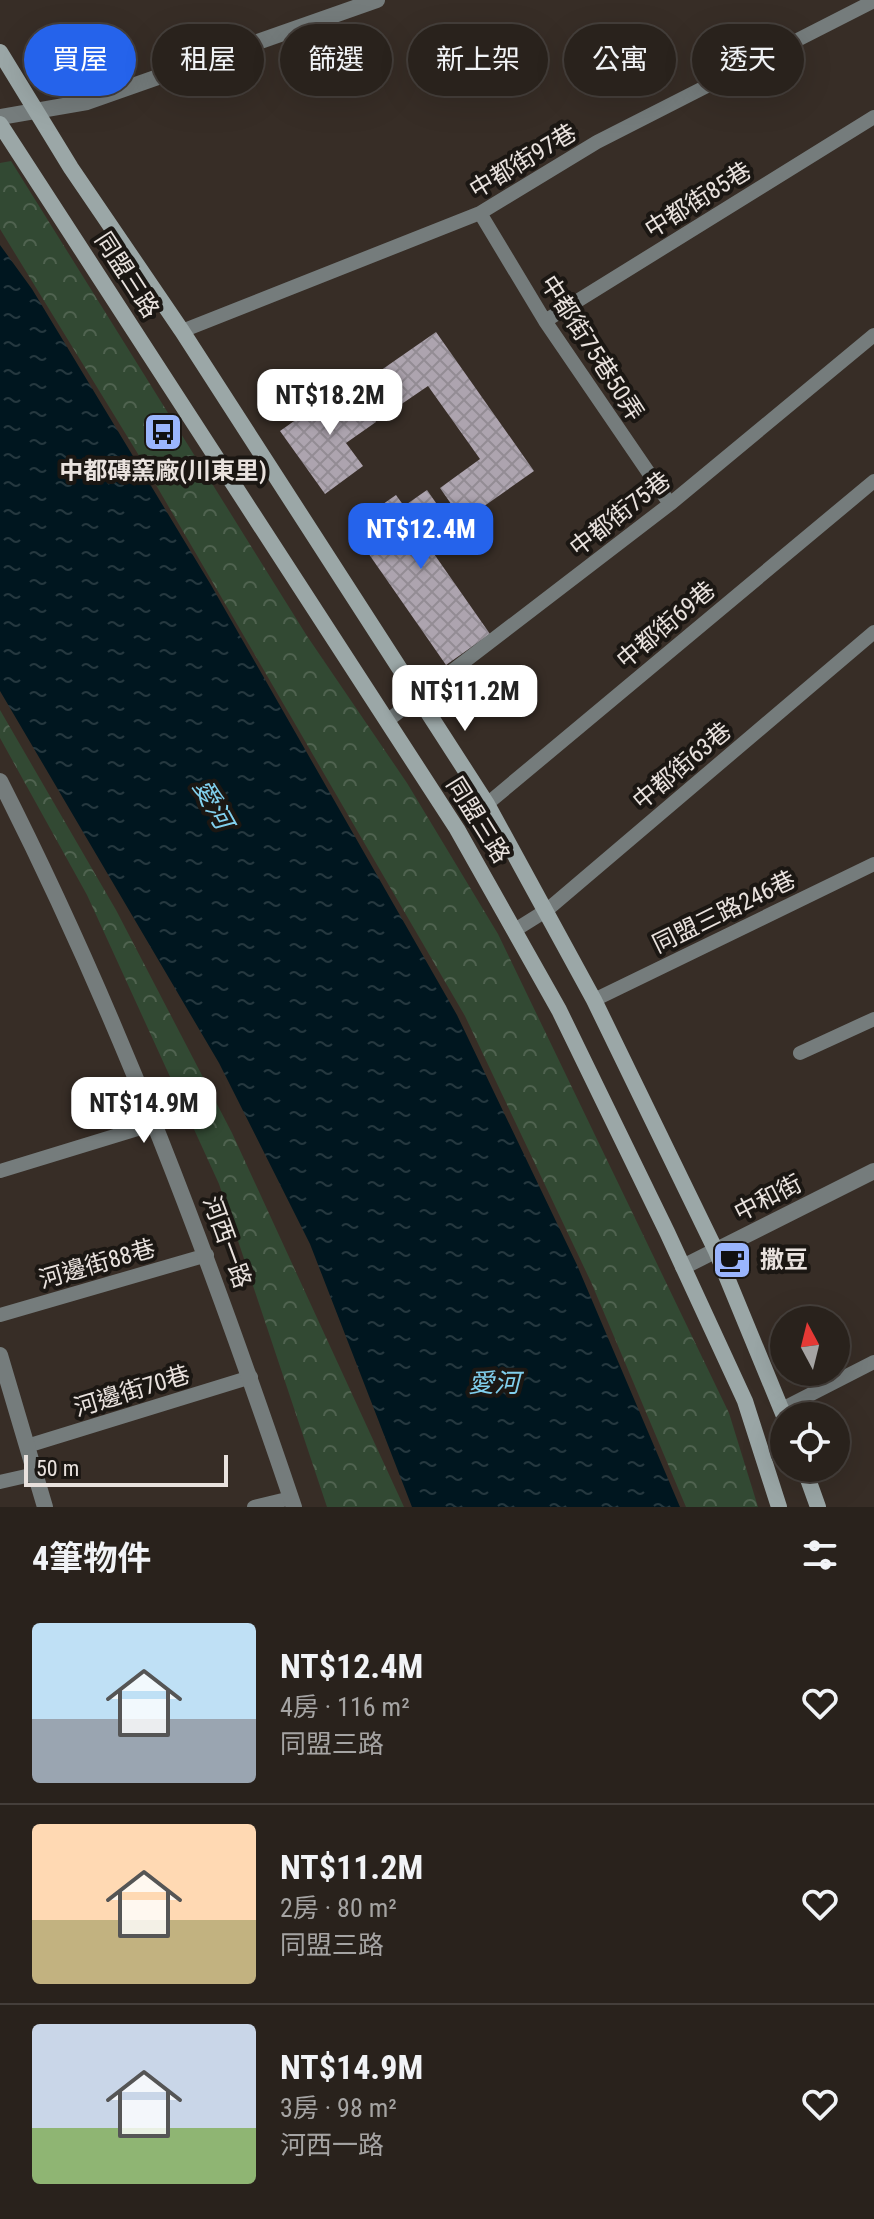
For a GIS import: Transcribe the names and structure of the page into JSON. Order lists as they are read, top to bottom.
{
  "streets": {
    "street": ["同盟三路", "中和街", "河西一路"],
    "lane": [
      "中都街97巷",
      "中都街85巷",
      "中都街75巷50弄",
      "中都街75巷",
      "中都街69巷",
      "中都街63巷",
      "同盟三路246巷",
      "河邊街88巷",
      "河邊街70巷"
    ]
  },
  "crossings": [
    ["中都街97巷", "同盟三路"],
    ["中都街97巷", "中都街75巷50弄"],
    ["中都街85巷", "中都街75巷50弄"],
    ["同盟三路", "中都街75巷"],
    ["同盟三路", "中都街69巷"],
    ["同盟三路", "中都街63巷"],
    ["同盟三路", "同盟三路246巷"],
    ["同盟三路", "中和街"],
    ["中都街75巷50弄", "中都街75巷"],
    ["河西一路", "河邊街88巷"],
    ["河西一路", "河邊街70巷"]
  ],
  "water": ["愛河"],
  "places": {
    "bus stop": ["中都磚窯廠(川東里)"],
    "cafe": ["撒豆"]
  },
  "scale_bar": "50 m",
  "north": "top",
  "page": {
    "chip": [
      "買屋",
      "租屋",
      "篩選",
      "新上架",
      "公寓",
      "透天"
    ],
    "price": [
      "NT$18.2M",
      "NT$12.4M",
      "NT$11.2M",
      "NT$14.9M"
    ],
    "scale": "50 m",
    "heading": "4筆物件",
    "list": [
      {
        "name": "NT$12.4M",
        "note": "4房 · 116 m² · 同盟三路"
      },
      {
        "name": "NT$11.2M",
        "note": "2房 · 80 m² · 同盟三路"
      },
      {
        "name": "NT$14.9M",
        "note": "3房 · 98 m² · 河西一路"
      }
    ]
  }
}
